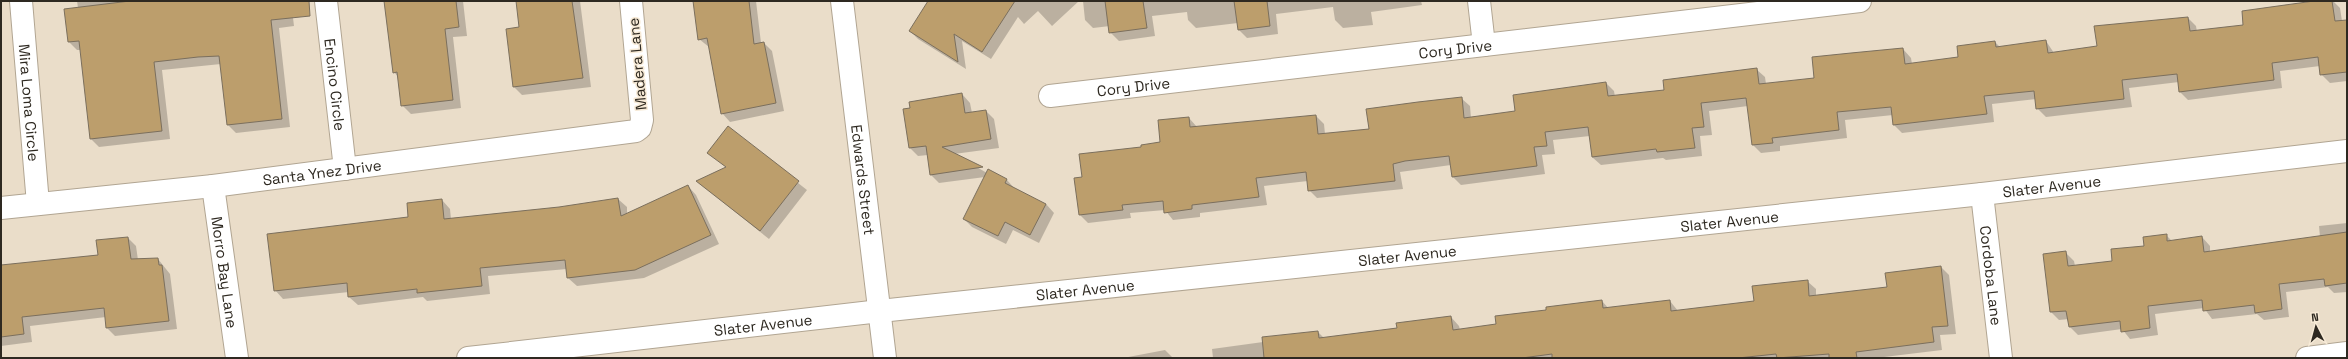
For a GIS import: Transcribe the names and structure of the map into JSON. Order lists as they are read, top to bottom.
{
  "streets": {
    "street": [
      "Cory Drive",
      "Madera Lane",
      "Encino Circle",
      "Mira Loma Circle",
      "Santa Ynez Drive",
      "Edwards Street",
      "Slater Avenue",
      "Morro Bay Lane",
      "Cordoba Lane"
    ]
  },
  "crossings": [
    ["Madera Lane", "Santa Ynez Drive"],
    ["Encino Circle", "Santa Ynez Drive"],
    ["Mira Loma Circle", "Santa Ynez Drive"],
    ["Santa Ynez Drive", "Morro Bay Lane"],
    ["Edwards Street", "Slater Avenue"],
    ["Slater Avenue", "Cordoba Lane"]
  ],
  "north": "top"
}
